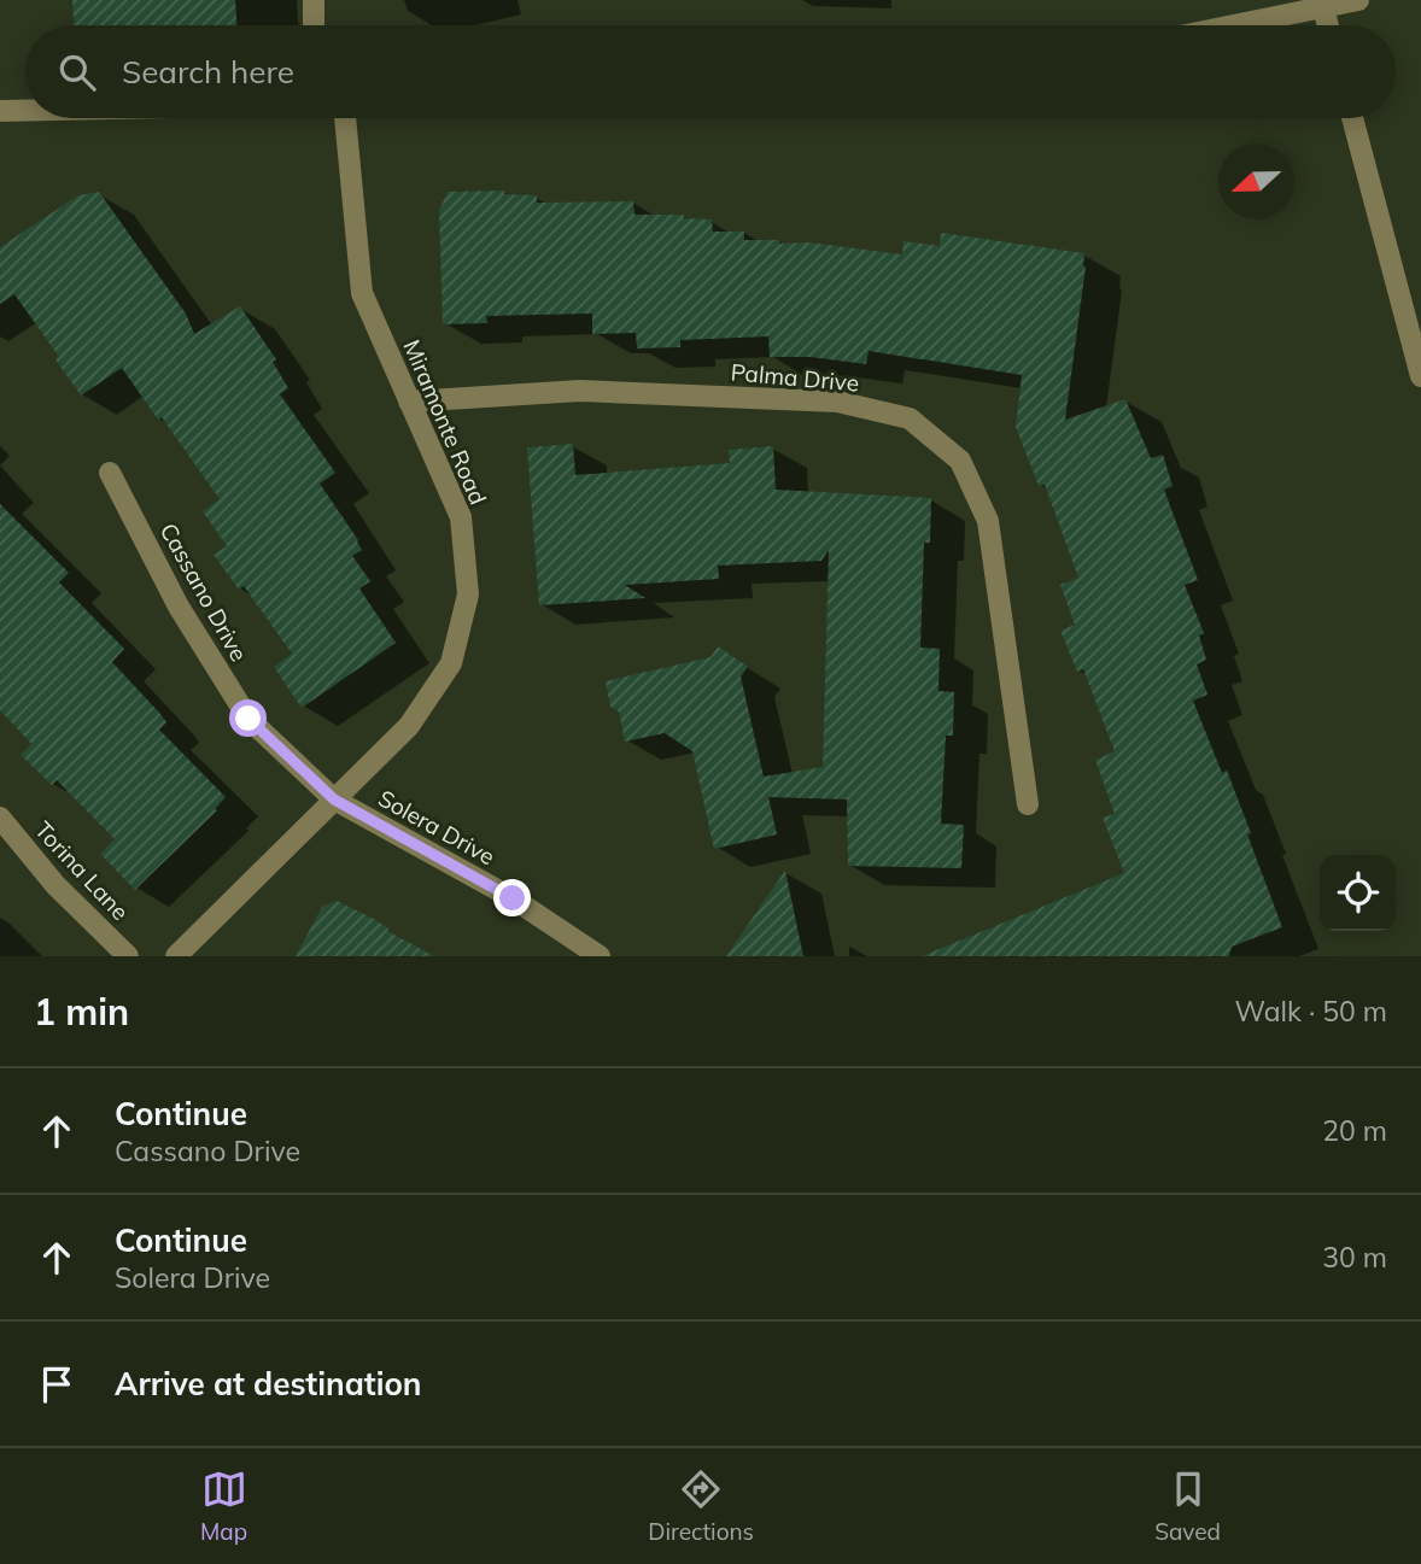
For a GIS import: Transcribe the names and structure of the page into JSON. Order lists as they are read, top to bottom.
{
  "streets": {
    "street": [
      "Palma Drive",
      "Miramonte Road",
      "Cassano Drive",
      "Solera Drive",
      "Torina Lane"
    ]
  },
  "crossings": [
    ["Palma Drive", "Miramonte Road"],
    ["Miramonte Road", "Cassano Drive"],
    ["Miramonte Road", "Solera Drive"],
    ["Cassano Drive", "Solera Drive"]
  ],
  "north": "left",
  "page": {
    "search": "Search here",
    "heading": ["1 min", "Walk · 50 m"],
    "list": [
      ["Continue", "Cassano Drive", "20 m"],
      ["Continue", "Solera Drive", "30 m"],
      "Arrive at destination"
    ],
    "nav": ["Map", "Directions", "Saved"]
  }
}
